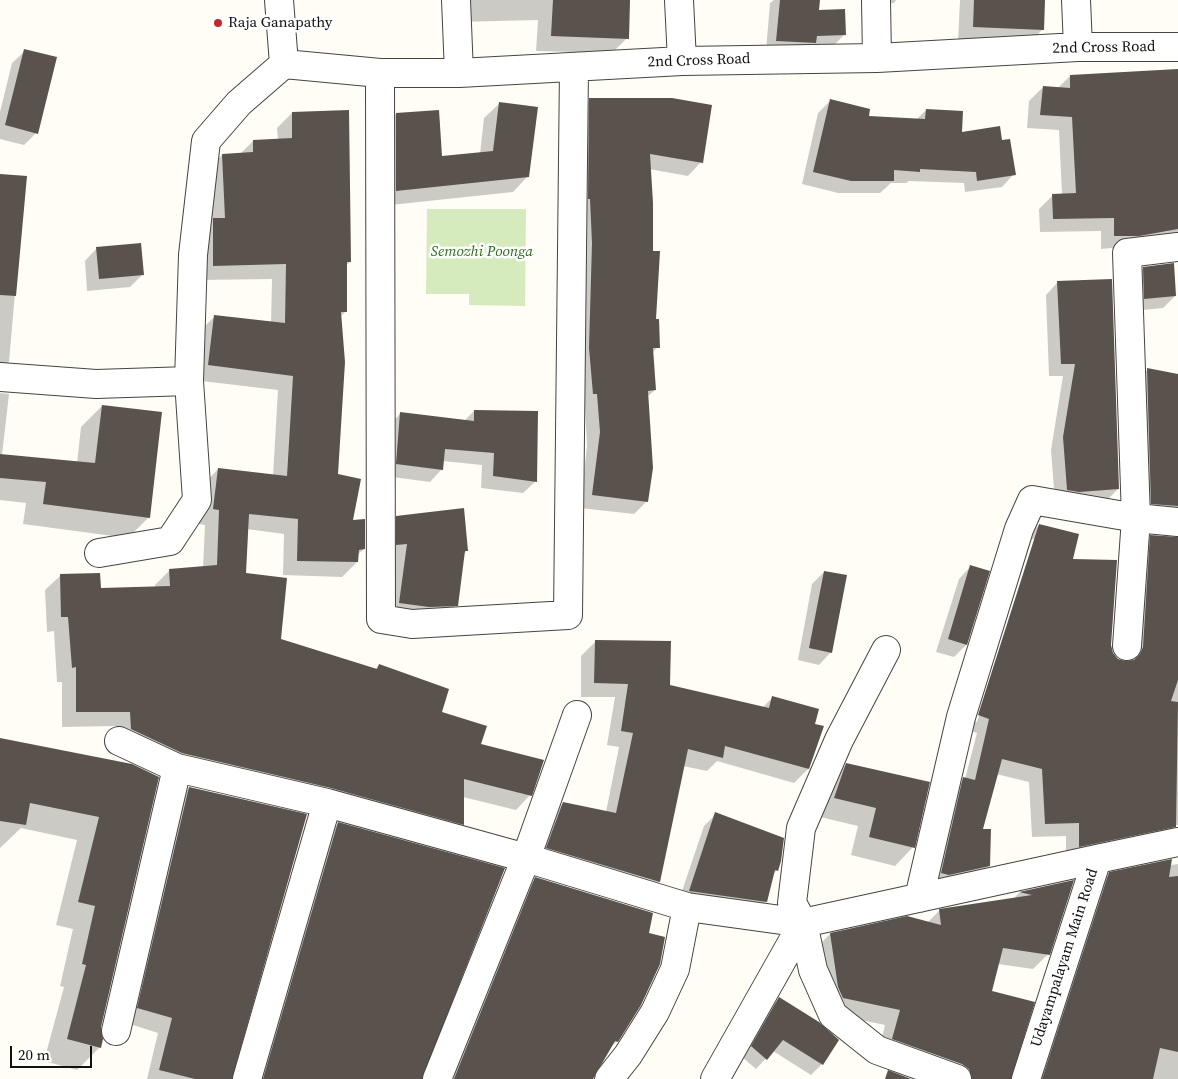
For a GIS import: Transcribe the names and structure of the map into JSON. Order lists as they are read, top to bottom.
{
  "streets": {
    "street": ["2nd Cross Road", "Udayampalayam Main Road"]
  },
  "parks": ["Semozhi Poonga"],
  "places": ["Raja Ganapathy"],
  "scale_bar": "20 m"
}
